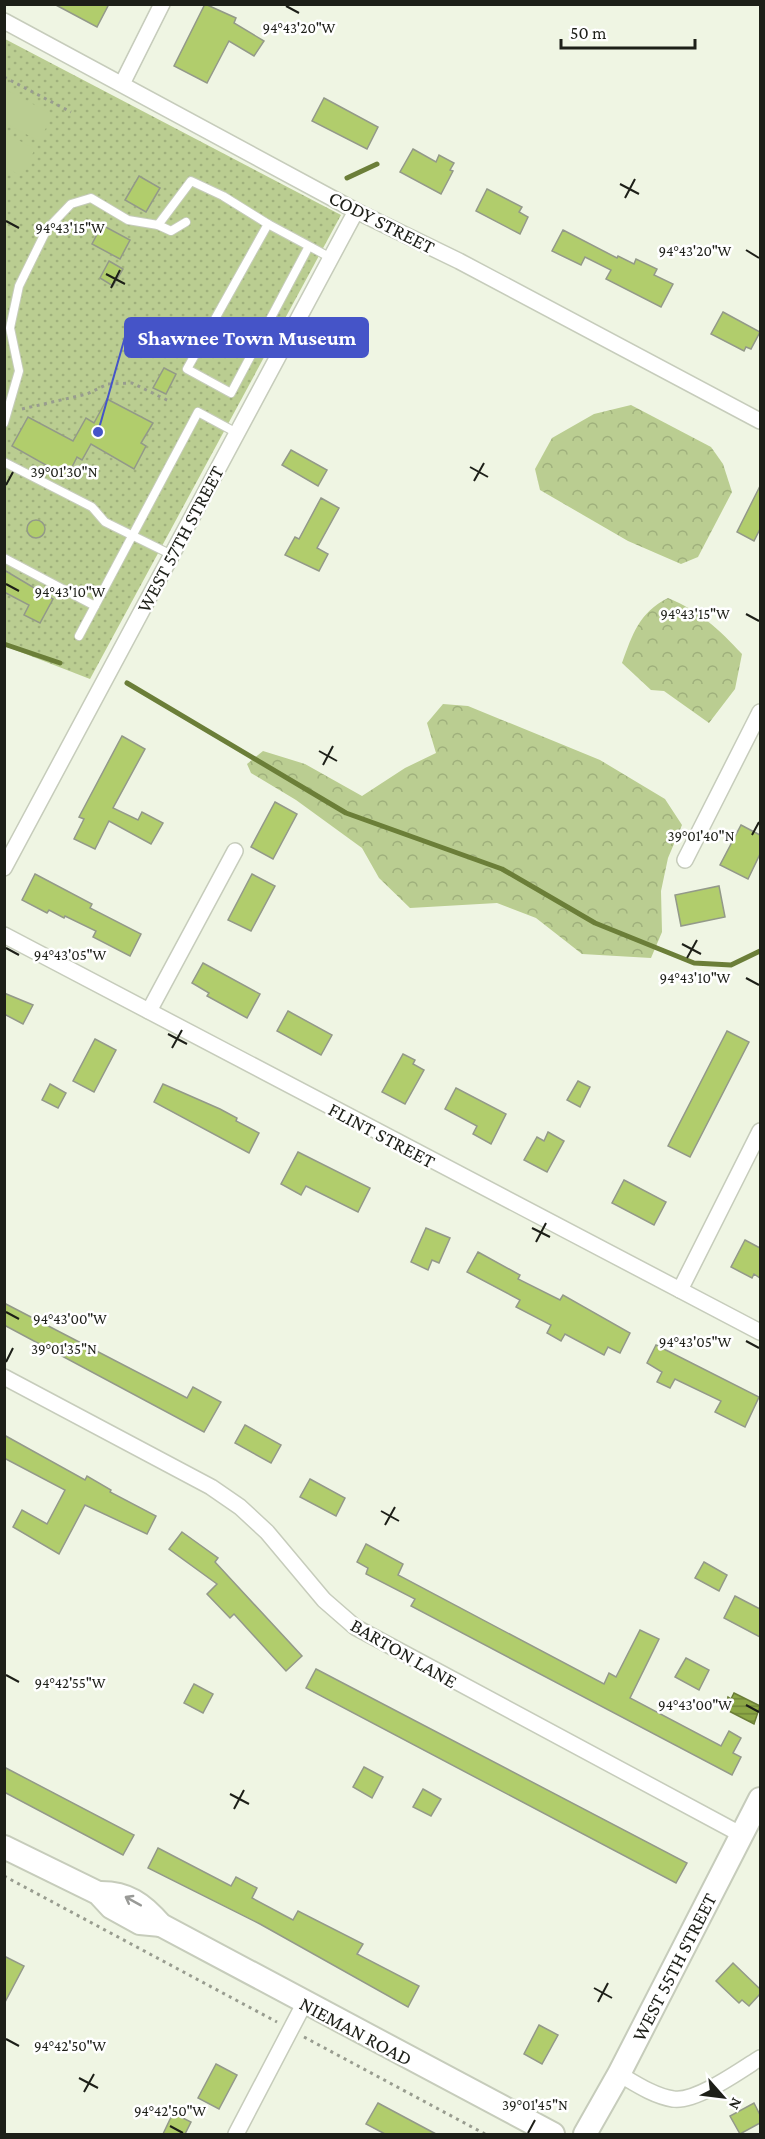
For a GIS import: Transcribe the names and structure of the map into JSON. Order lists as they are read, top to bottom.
{
  "streets": {
    "main road": ["WEST 55TH STREET", "NIEMAN ROAD"],
    "street": [
      "CODY STREET",
      "WEST 57TH STREET",
      "FLINT STREET",
      "BARTON LANE"
    ]
  },
  "crossings": [
    ["CODY STREET", "WEST 57TH STREET"],
    ["BARTON LANE", "WEST 55TH STREET"]
  ],
  "places": ["Shawnee Town Museum"],
  "scale_bar": "50 m",
  "north": "bottom right",
  "coordinates": [
    "94°43'20\"W",
    "94°43'15\"W",
    "39°01'30\"N",
    "94°43'10\"W",
    "39°01'40\"N",
    "94°43'05\"W",
    "94°43'00\"W",
    "39°01'35\"N",
    "94°42'55\"W",
    "94°42'50\"W",
    "39°01'45\"N"
  ]
}
